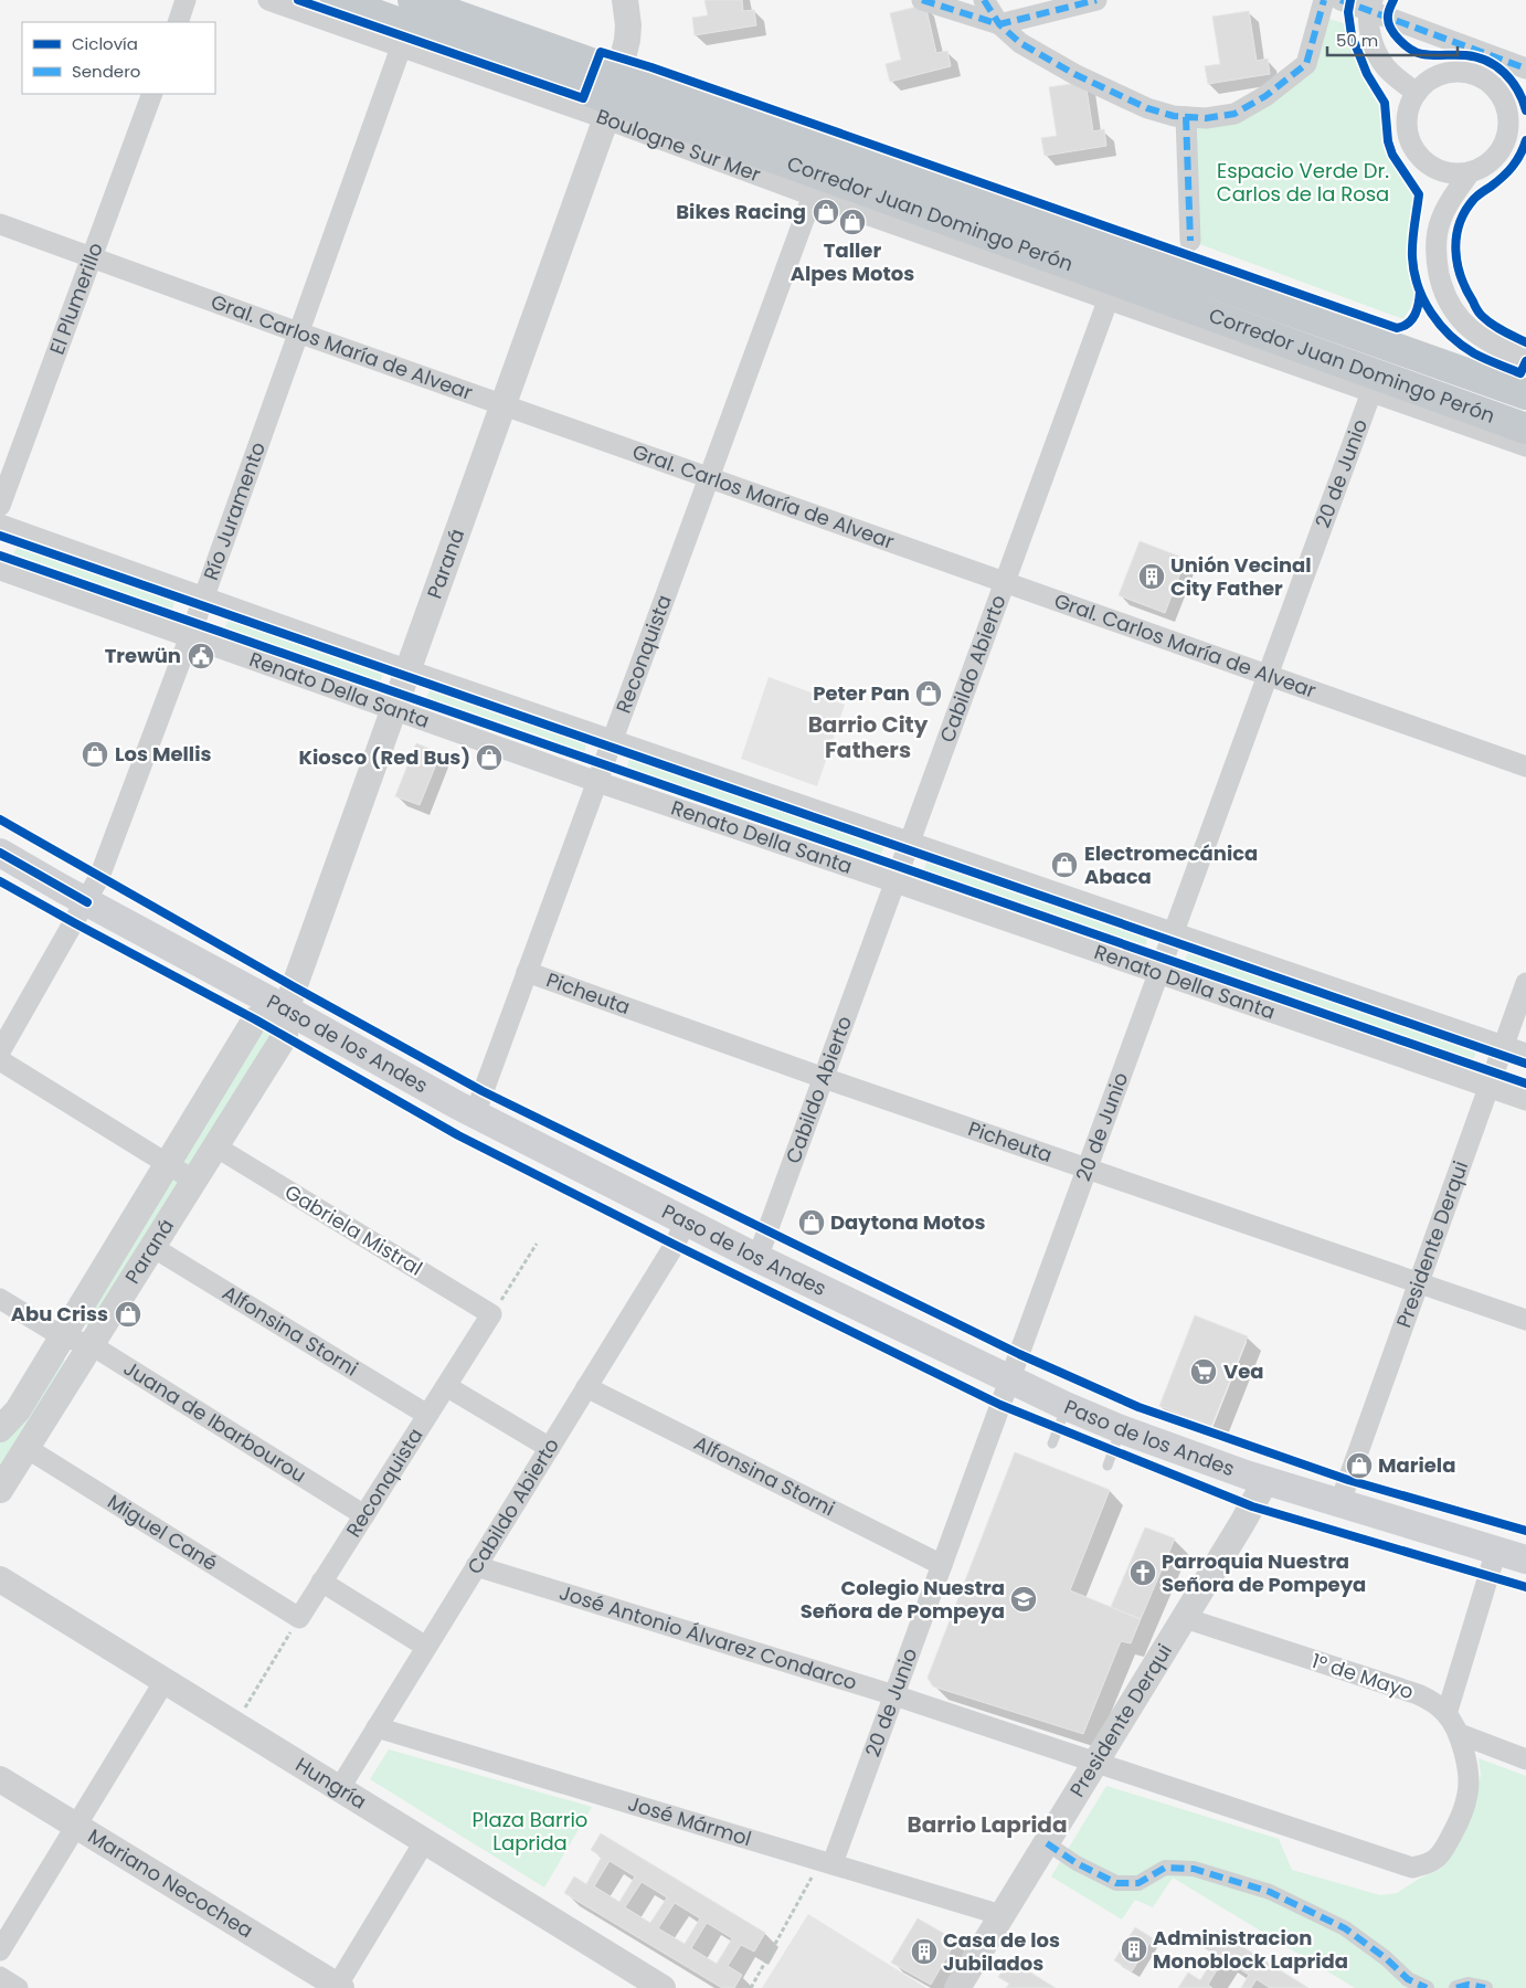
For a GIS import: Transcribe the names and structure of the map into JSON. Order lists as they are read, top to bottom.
{
  "streets": {
    "highway": ["Corredor Juan Domingo Perón"],
    "main road": ["Paso de los Andes"],
    "street": [
      "Boulogne Sur Mer",
      "El Plumerillo",
      "Gral. Carlos María de Alvear",
      "20 de Junio",
      "Río Juramento",
      "Paraná",
      "Reconquista",
      "Cabildo Abierto",
      "Renato Della Santa",
      "Picheuta",
      "Gabriela Mistral",
      "Presidente Derqui",
      "Alfonsina Storni",
      "Juana de Ibarbourou",
      "Miguel Cané",
      "José Antonio Álvarez Condarco",
      "1° de Mayo",
      "Hungría",
      "José Mármol",
      "Mariano Necochea"
    ]
  },
  "crossings": [
    ["Boulogne Sur Mer", "Corredor Juan Domingo Perón"],
    ["Boulogne Sur Mer", "20 de Junio"],
    ["Boulogne Sur Mer", "Río Juramento"],
    ["Boulogne Sur Mer", "Paraná"],
    ["Boulogne Sur Mer", "Reconquista"],
    ["Boulogne Sur Mer", "Cabildo Abierto"],
    ["Corredor Juan Domingo Perón", "Paraná"],
    ["El Plumerillo", "Gral. Carlos María de Alvear"],
    ["Gral. Carlos María de Alvear", "20 de Junio"],
    ["Gral. Carlos María de Alvear", "Río Juramento"],
    ["Gral. Carlos María de Alvear", "Paraná"],
    ["Gral. Carlos María de Alvear", "Reconquista"],
    ["Gral. Carlos María de Alvear", "Cabildo Abierto"],
    ["20 de Junio", "Renato Della Santa"],
    ["20 de Junio", "Picheuta"],
    ["20 de Junio", "Paso de los Andes"],
    ["20 de Junio", "Alfonsina Storni"],
    ["20 de Junio", "José Antonio Álvarez Condarco"],
    ["20 de Junio", "José Mármol"],
    ["Río Juramento", "Renato Della Santa"],
    ["Río Juramento", "Paso de los Andes"],
    ["Paraná", "Renato Della Santa"],
    ["Paraná", "Paso de los Andes"],
    ["Paraná", "Gabriela Mistral"],
    ["Paraná", "Alfonsina Storni"],
    ["Paraná", "Juana de Ibarbourou"],
    ["Paraná", "Miguel Cané"],
    ["Reconquista", "Renato Della Santa"],
    ["Reconquista", "Picheuta"],
    ["Reconquista", "Paso de los Andes"],
    ["Reconquista", "Gabriela Mistral"],
    ["Reconquista", "Alfonsina Storni"],
    ["Reconquista", "Juana de Ibarbourou"],
    ["Reconquista", "Miguel Cané"],
    ["Cabildo Abierto", "Renato Della Santa"],
    ["Cabildo Abierto", "Picheuta"],
    ["Cabildo Abierto", "Paso de los Andes"],
    ["Cabildo Abierto", "Alfonsina Storni"],
    ["Cabildo Abierto", "José Antonio Álvarez Condarco"],
    ["Cabildo Abierto", "Hungría"],
    ["Cabildo Abierto", "José Mármol"],
    ["Renato Della Santa", "Presidente Derqui"],
    ["Picheuta", "Presidente Derqui"],
    ["Paso de los Andes", "Presidente Derqui"],
    ["Presidente Derqui", "José Antonio Álvarez Condarco"],
    ["Presidente Derqui", "1° de Mayo"],
    ["Presidente Derqui", "José Mármol"],
    ["José Antonio Álvarez Condarco", "1° de Mayo"]
  ],
  "districts": ["Barrio City Fathers", "Barrio Laprida"],
  "parks": ["Espacio Verde Dr. Carlos de la Rosa", "Plaza Barrio Laprida"],
  "places": {
    "shop": [
      "Bikes Racing",
      "Taller Alpes Motos",
      "Peter Pan",
      "Los Mellis",
      "Kiosco (Red Bus)",
      "Electromecánica Abaca",
      "Daytona Motos",
      "Abu Criss",
      "Mariela"
    ],
    "building": ["Unión Vecinal City Father", "Administracion Monoblock Laprida", "Casa de los Jubilados"],
    "public building": ["Trewün"],
    "supermarket": ["Vea"],
    "church": ["Parroquia Nuestra Señora de Pompeya"],
    "school or university": ["Colegio Nuestra Señora de Pompeya"]
  },
  "legend": ["Ciclovía", "Sendero"],
  "scale_bar": "50 m"
}
